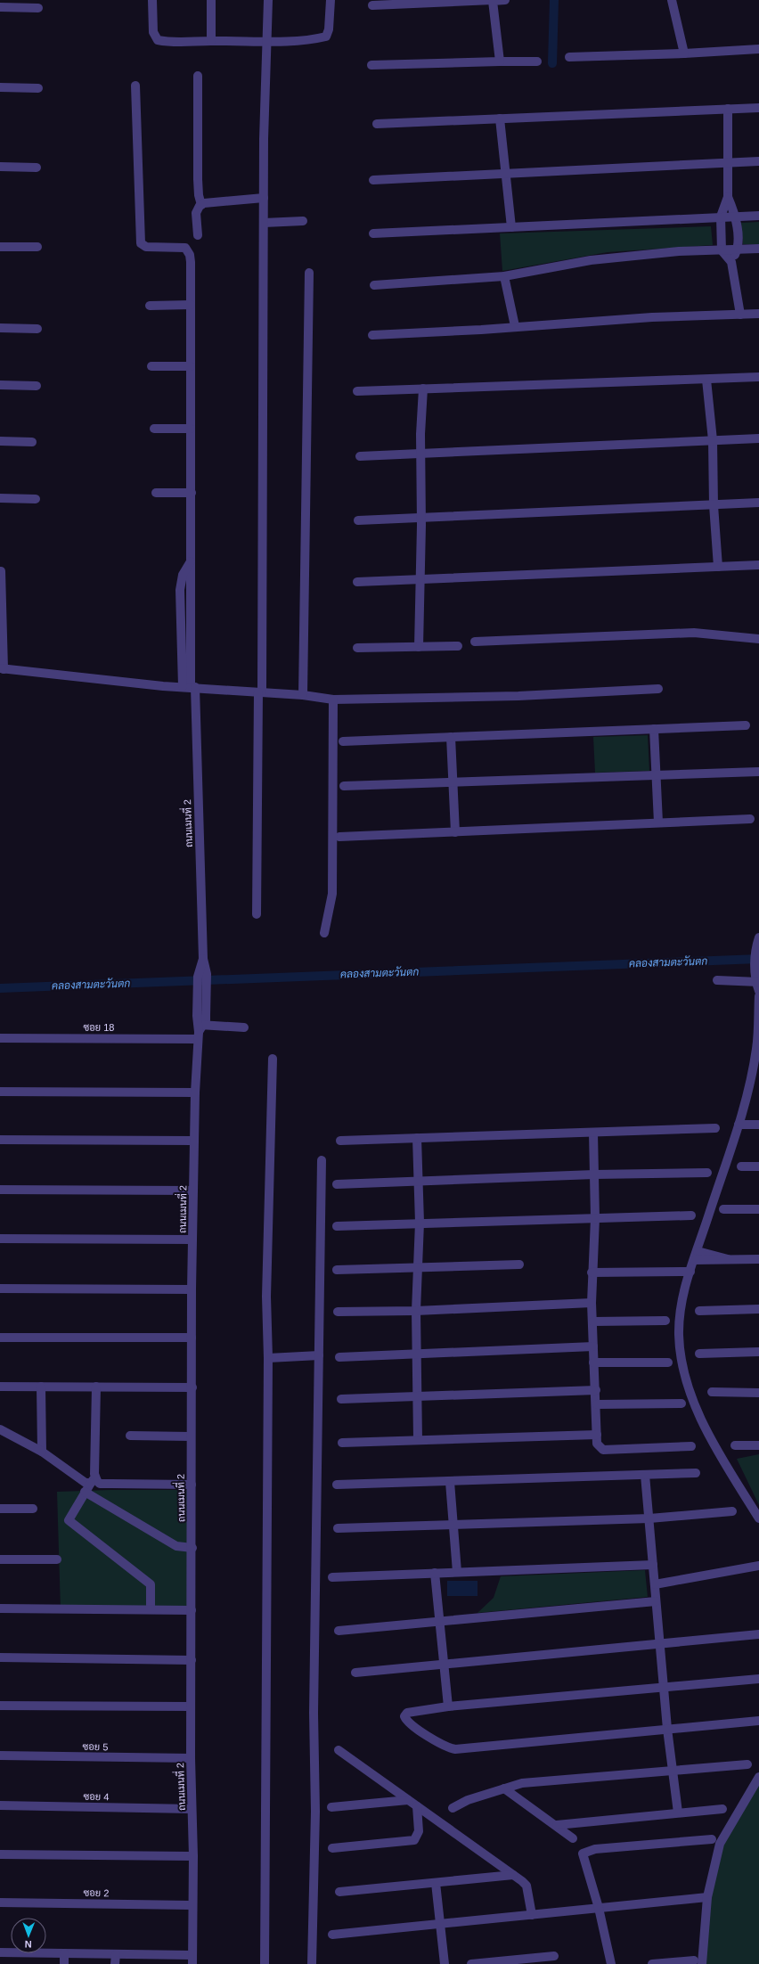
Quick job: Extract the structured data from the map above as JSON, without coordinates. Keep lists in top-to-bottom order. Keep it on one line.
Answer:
{"streets":{"street":["ถนนเมนที่ 2","ซอย 18","ซอย 5","ซอย 4","ซอย 2"]},"crossings":[["ถนนเมนที่ 2","ซอย 18"],["ถนนเมนที่ 2","ซอย 5"],["ถนนเมนที่ 2","ซอย 4"],["ถนนเมนที่ 2","ซอย 2"]],"water":["คลองสามตะวันตก"],"north":"bottom"}
